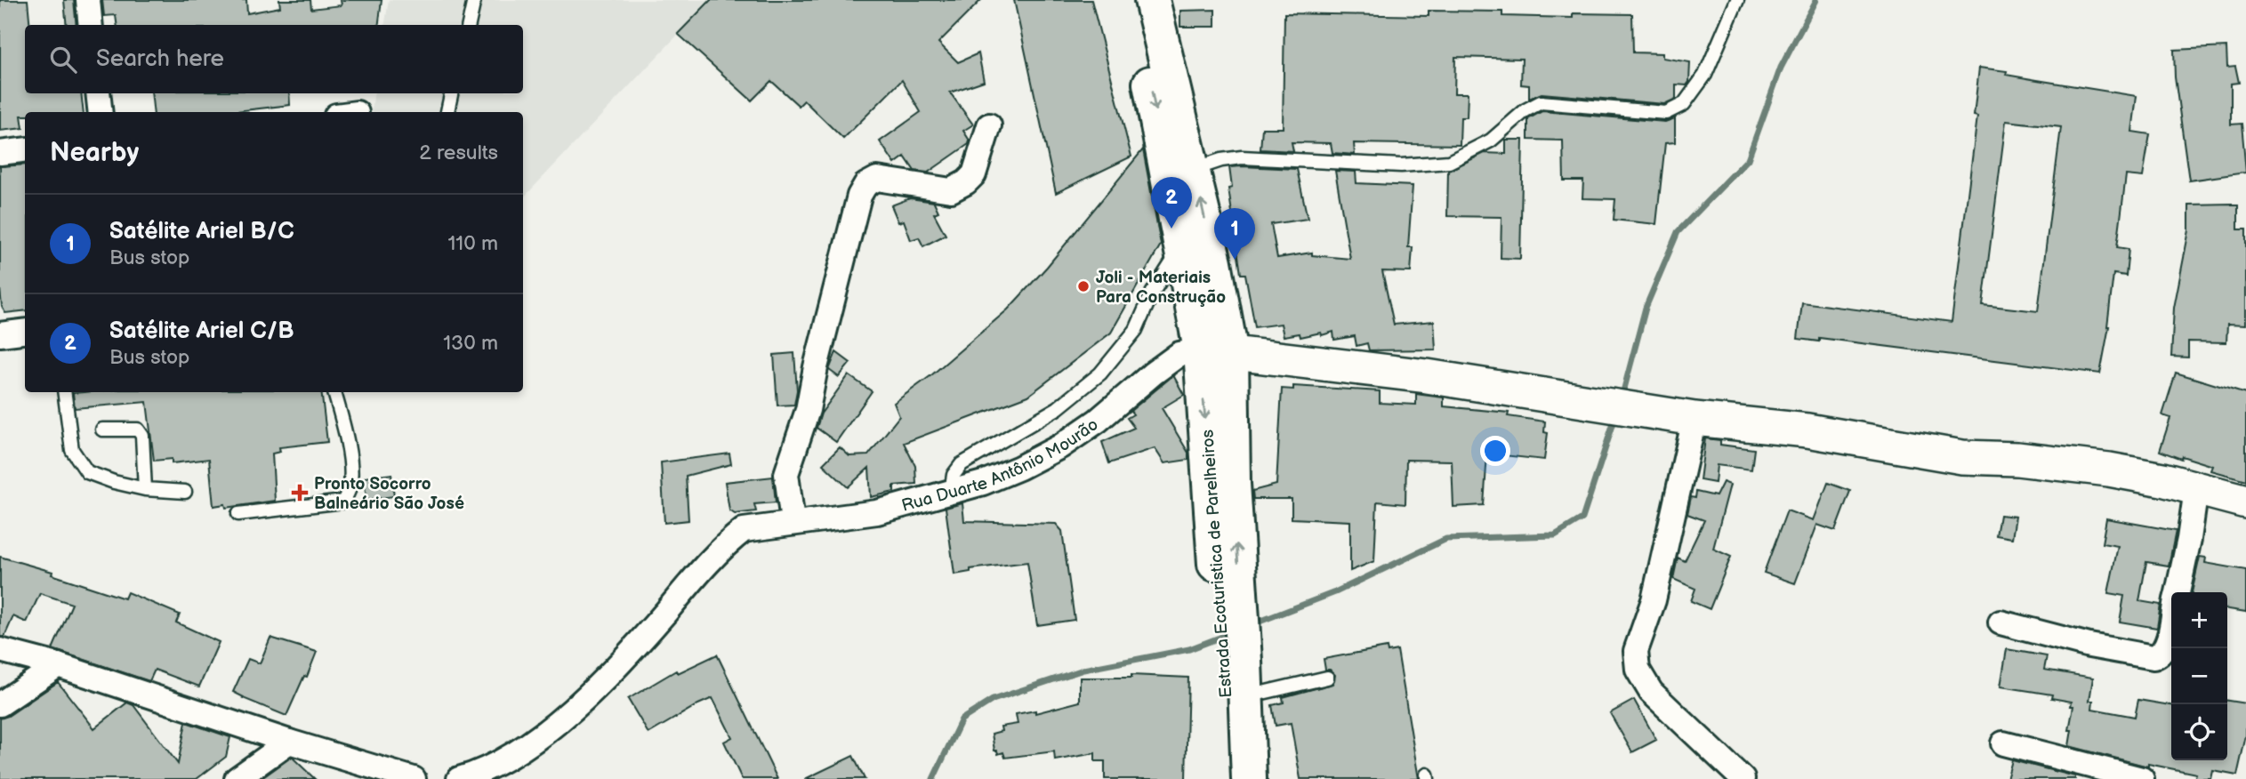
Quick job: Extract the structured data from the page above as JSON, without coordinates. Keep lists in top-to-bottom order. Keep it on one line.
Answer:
{"streets":{"main road":["Estrada Ecoturistica de Parelheiros"],"street":["Rua Duarte Antônio Mourão"]},"crossings":[["Rua Duarte Antônio Mourão","Estrada Ecoturistica de Parelheiros"]],"places":{"other":["Joli - Materiais Para Construção"],"health":["Pronto Socorro Balneário São José"]},"page":{"search":"Search here","heading":["Nearby","2 results"],"pins":["2","1"],"list":[{"mark":"1","name":"Satélite Ariel B/C","note":"Bus stop","value":"110 m"},{"mark":"2","name":"Satélite Ariel C/B","note":"Bus stop","value":"130 m"}],"map_buttons":["+","−"]}}
